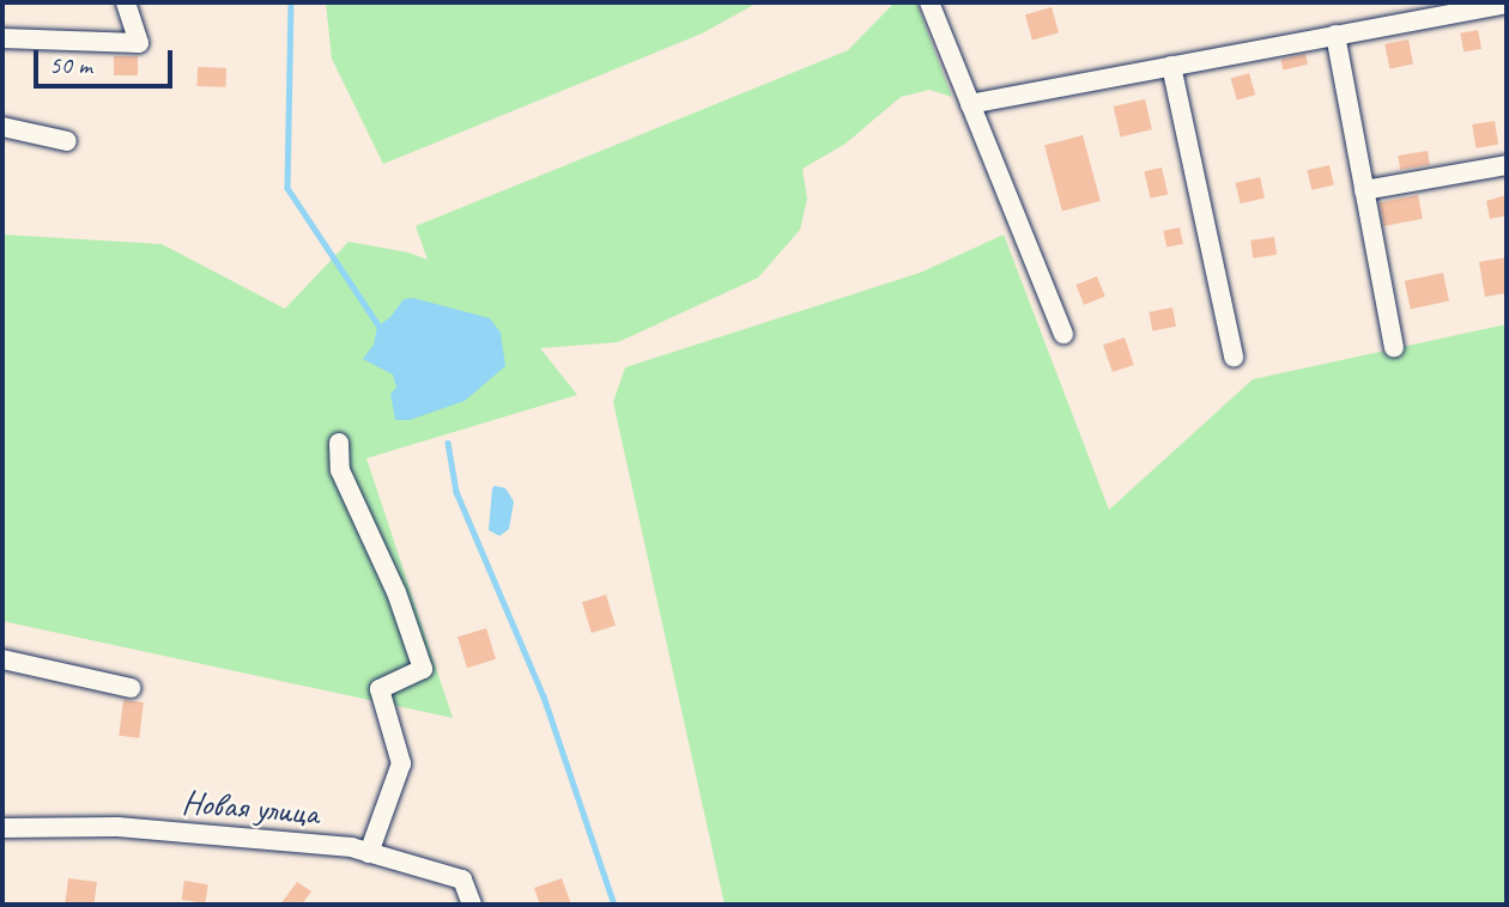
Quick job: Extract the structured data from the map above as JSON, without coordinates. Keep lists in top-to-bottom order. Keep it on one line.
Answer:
{"streets":{"street":["Новая улица"]},"scale_bar":"50 m"}
